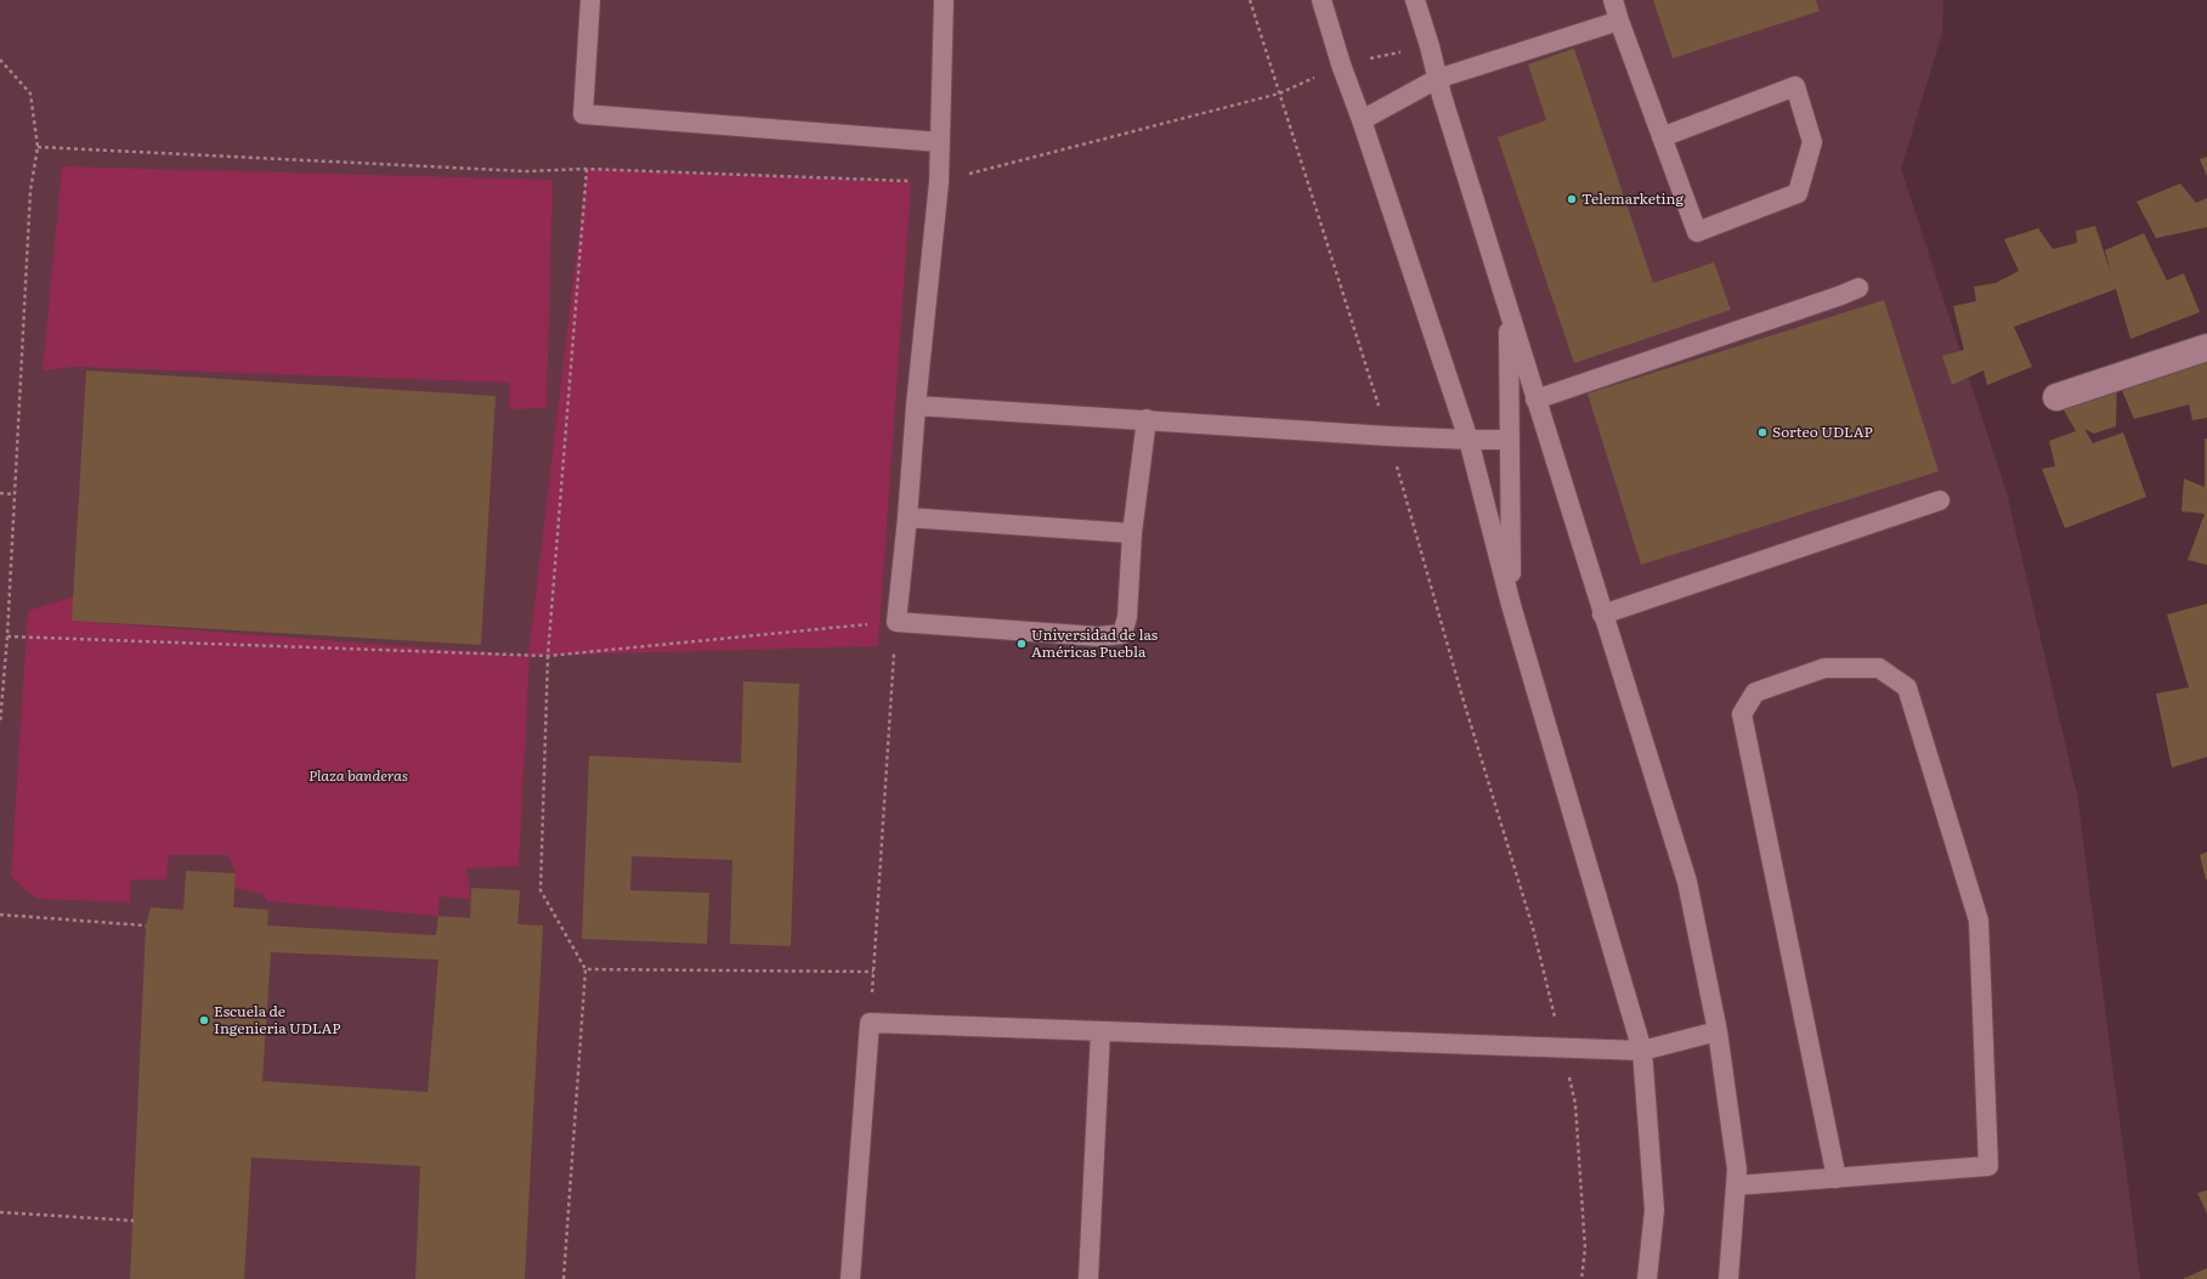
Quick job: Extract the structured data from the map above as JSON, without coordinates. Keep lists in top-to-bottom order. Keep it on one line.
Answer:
{"parks":["Plaza banderas"],"places":["Telemarketing","Sorteo UDLAP","Universidad de las Américas Puebla","Escuela de Ingenieria UDLAP"]}
